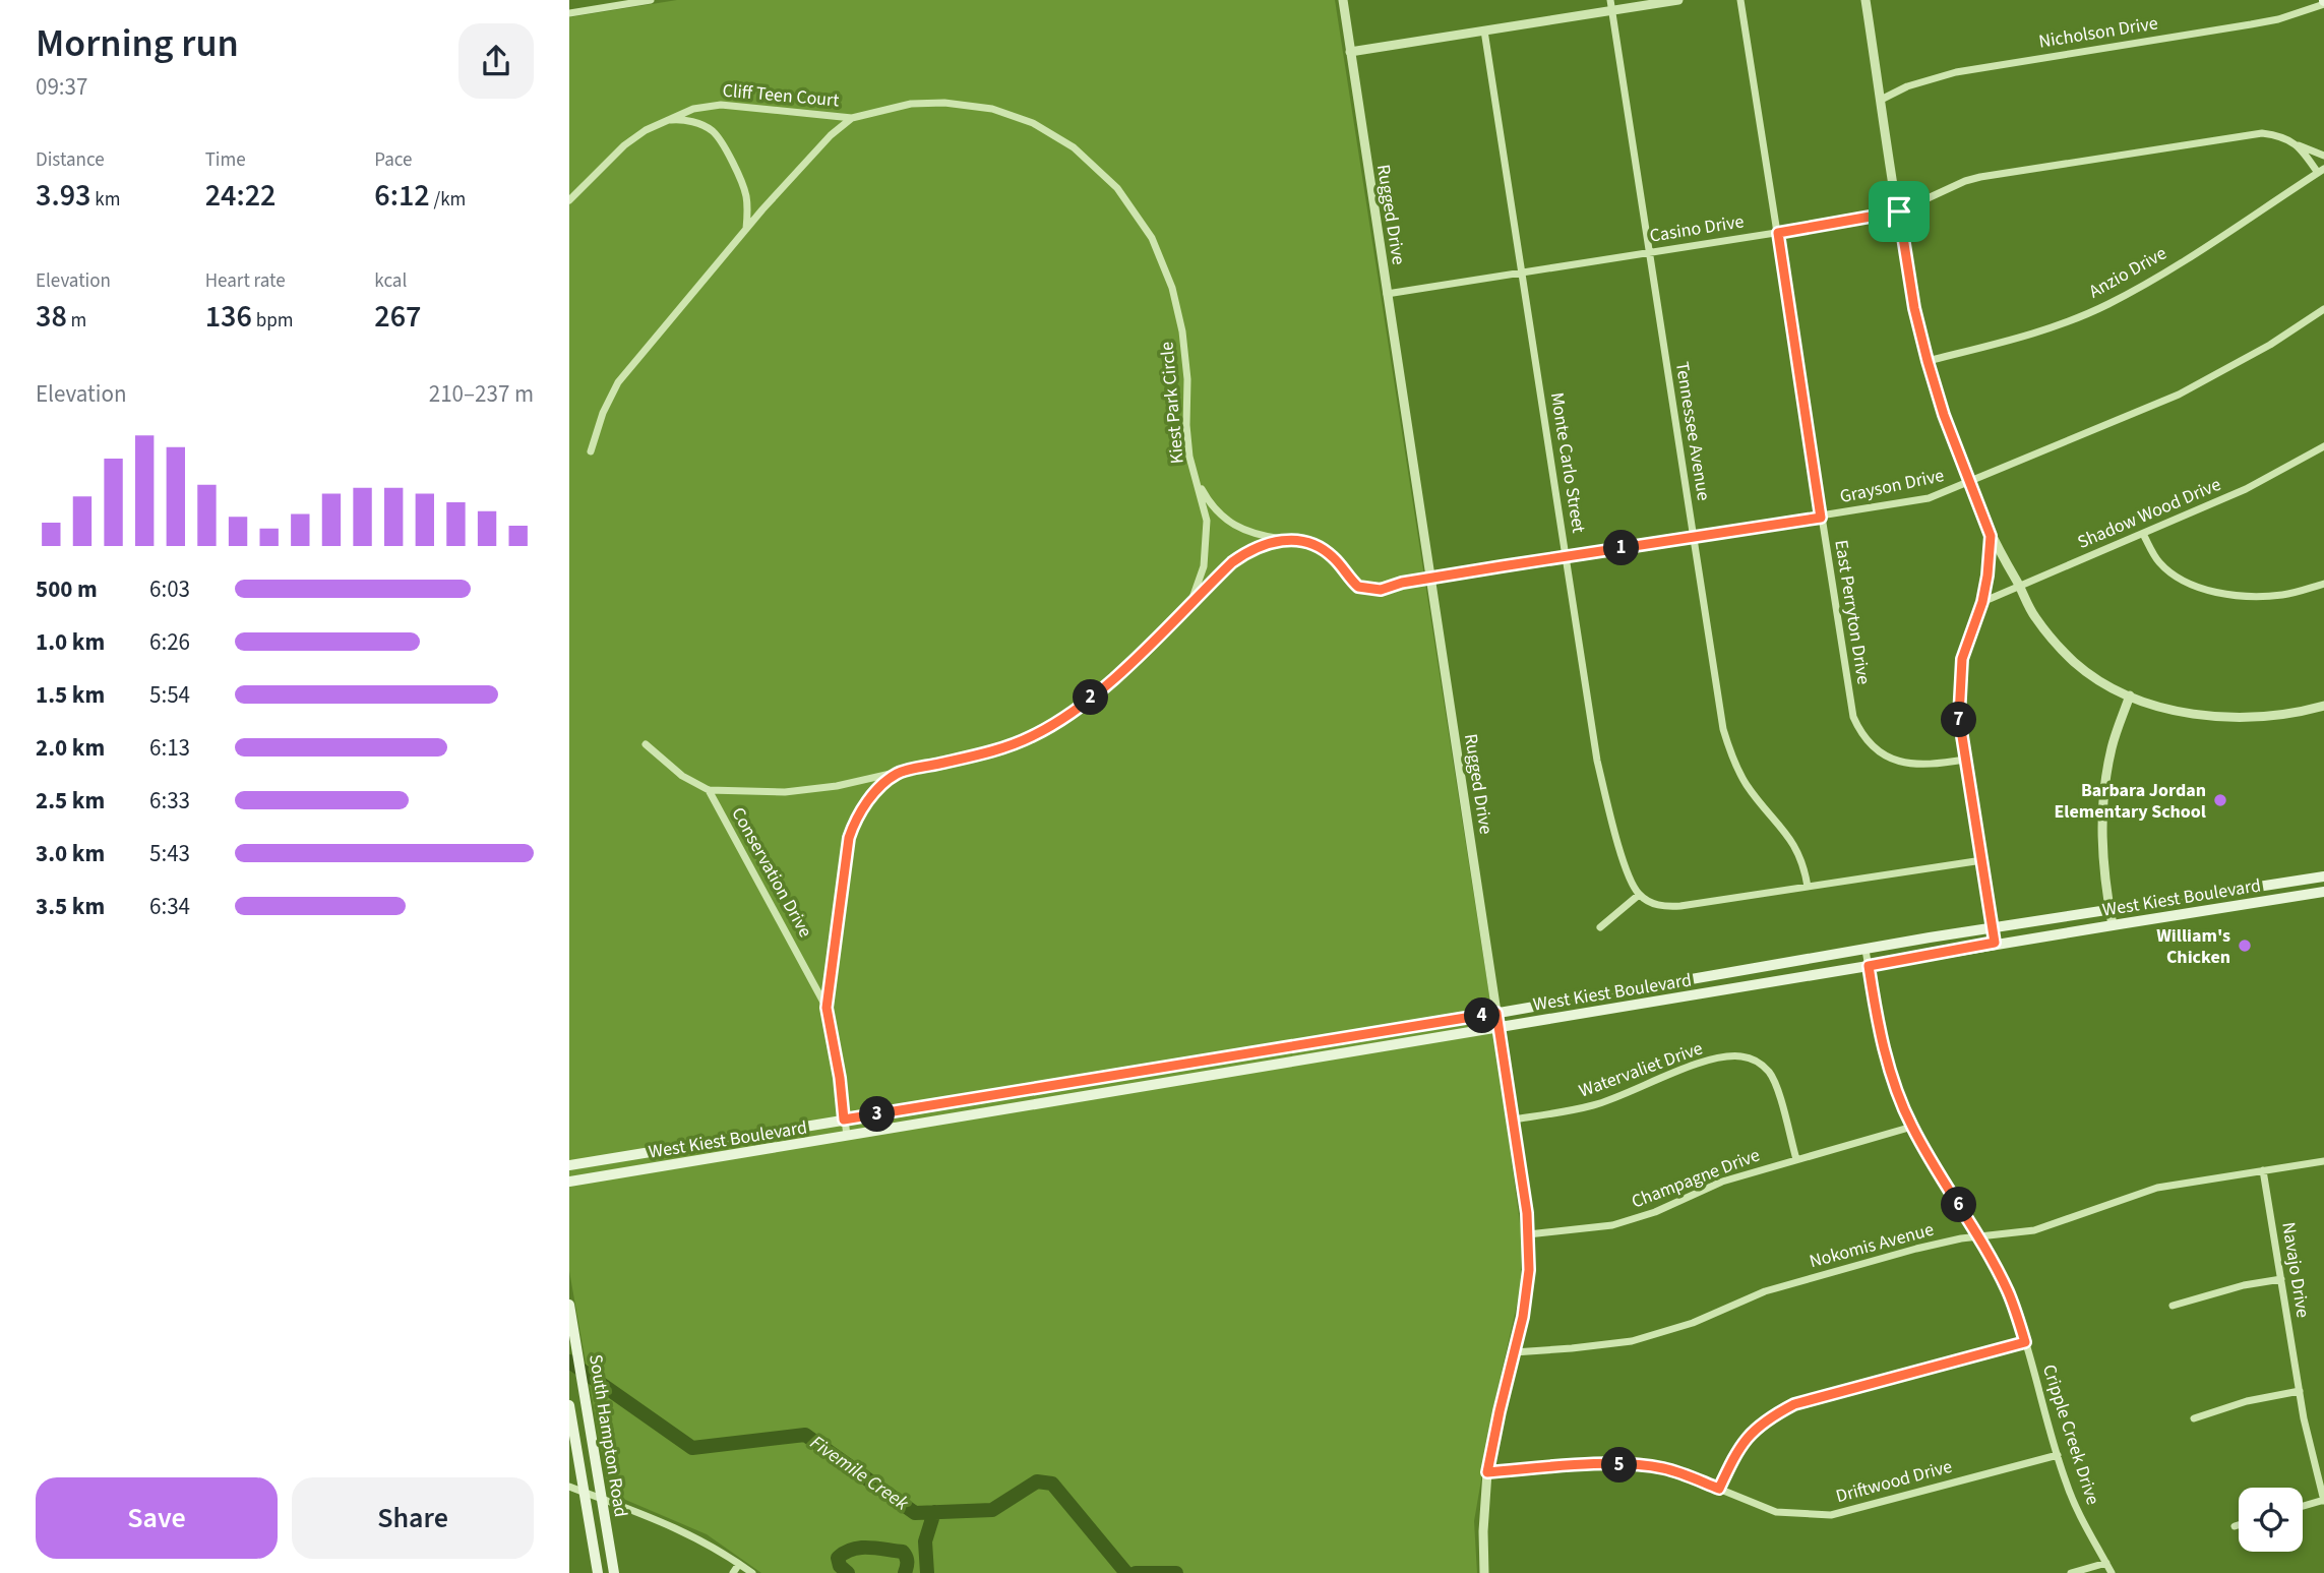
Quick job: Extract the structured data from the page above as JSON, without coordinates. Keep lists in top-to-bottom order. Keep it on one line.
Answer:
{"streets":{"main road":["West Kiest Boulevard","South Hampton Road"],"street":["Nicholson Drive","Cliff Teen Court","Rugged Drive","Casino Drive","Anzio Drive","Kiest Park Circle","Tennessee Avenue","Monte Carlo Street","Grayson Drive","Shadow Wood Drive","East Perryton Drive","Conservation Drive","Watervaliet Drive","Champagne Drive","Nokomis Avenue","Navajo Drive","Cripple Creek Drive","Driftwood Drive"]},"crossings":[["Cliff Teen Court","Kiest Park Circle"],["Rugged Drive","Casino Drive"],["Rugged Drive","Grayson Drive"],["Rugged Drive","West Kiest Boulevard"],["Rugged Drive","Watervaliet Drive"],["Rugged Drive","Champagne Drive"],["Rugged Drive","Nokomis Avenue"],["Rugged Drive","Driftwood Drive"],["Casino Drive","Tennessee Avenue"],["Casino Drive","Monte Carlo Street"],["Casino Drive","East Perryton Drive"],["Kiest Park Circle","Grayson Drive"],["Kiest Park Circle","Conservation Drive"],["Tennessee Avenue","Grayson Drive"],["Monte Carlo Street","Grayson Drive"],["Grayson Drive","East Perryton Drive"],["Conservation Drive","West Kiest Boulevard"],["West Kiest Boulevard","Cripple Creek Drive"],["Watervaliet Drive","Champagne Drive"],["Champagne Drive","Cripple Creek Drive"],["Nokomis Avenue","Navajo Drive"],["Nokomis Avenue","Cripple Creek Drive"],["Cripple Creek Drive","Driftwood Drive"]],"water":["Fivemile Creek"],"places":["Barbara Jordan Elementary School","William's Chicken"],"page":{"heading":["Morning run","09:37"],"stats":[["Distance","3.93 km"],["Time","24:22"],["Pace","6:12 /km"],["Elevation","38 m"],["Heart rate","136 bpm"],["kcal","267"]],"chart":["Elevation","210–237 m"],"pins":["1","2","7","4","3","6","5"],"list":[{"name":"500 m","note":"6:03"},{"name":"1.0 km","note":"6:26"},{"name":"1.5 km","note":"5:54"},{"name":"2.0 km","note":"6:13"},{"name":"2.5 km","note":"6:33"},{"name":"3.0 km","note":"5:43"},{"name":"3.5 km","note":"6:34"}],"buttons":["Save","Share"]}}
